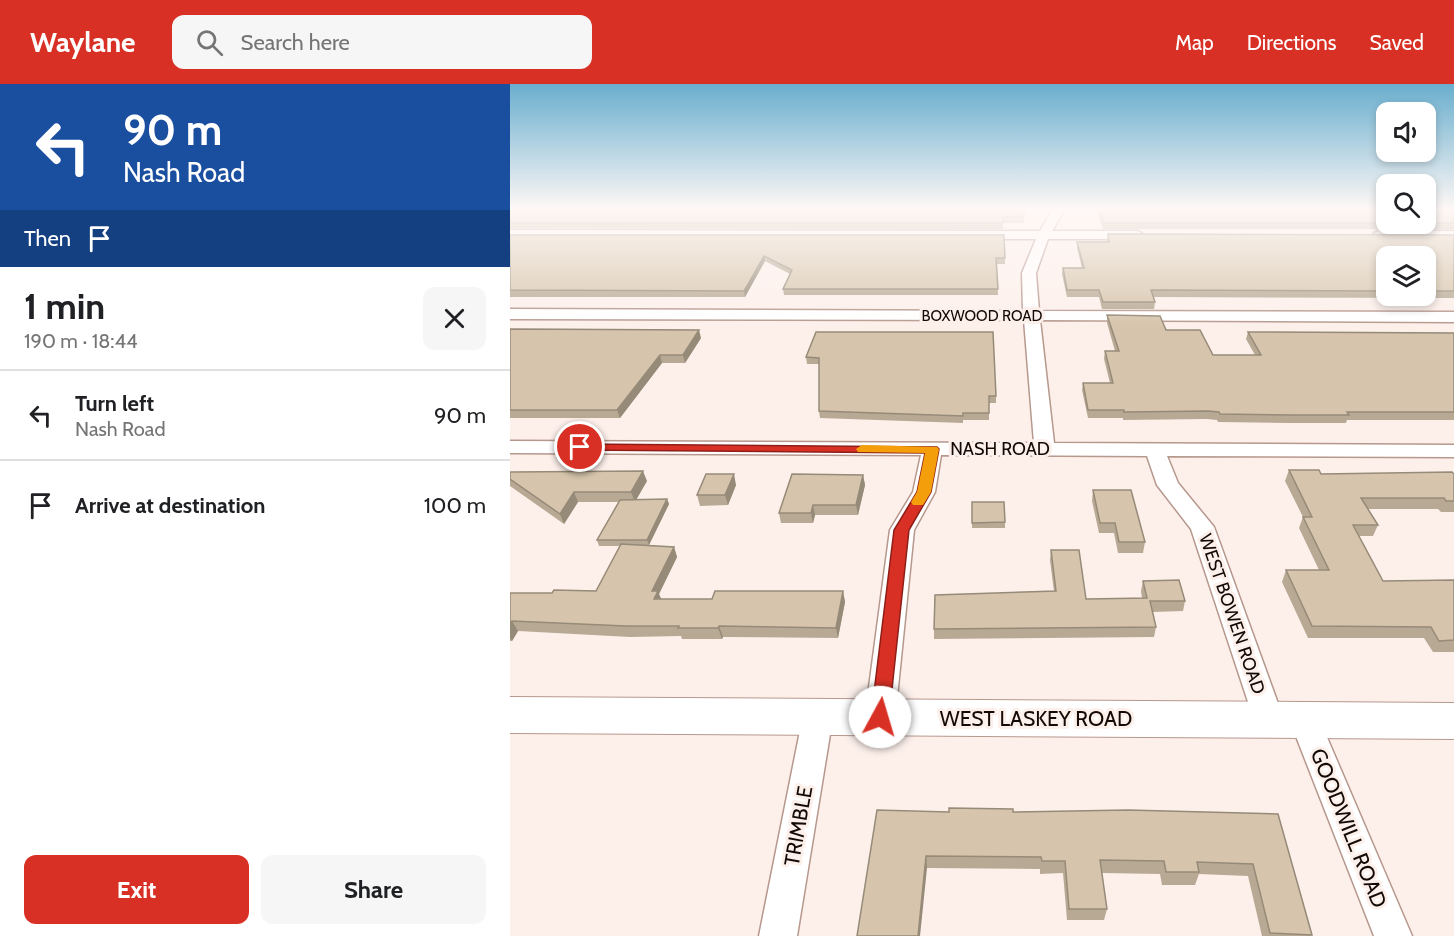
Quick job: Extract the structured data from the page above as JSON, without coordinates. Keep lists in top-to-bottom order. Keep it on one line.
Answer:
{"streets":{"main road":["WEST LASKEY ROAD"],"street":["BOXWOOD ROAD","NASH ROAD","WEST BOWEN ROAD","TRIMBLE","GOODWILL ROAD"]},"crossings":[["NASH ROAD","WEST BOWEN ROAD"],["WEST BOWEN ROAD","WEST LASKEY ROAD"],["WEST BOWEN ROAD","GOODWILL ROAD"],["WEST LASKEY ROAD","TRIMBLE"],["WEST LASKEY ROAD","GOODWILL ROAD"]],"page":{"header":"Waylane","search":"Search here","nav":["Map","Directions","Saved"],"turn":["90 m","Nash Road"],"then":"Then","heading":["1 min","190 m · 18:44"],"list":[{"name":"Turn left","note":"Nash Road","value":"90 m"},{"name":"Arrive at destination","value":"100 m"}],"buttons":["Exit","Share"]}}
